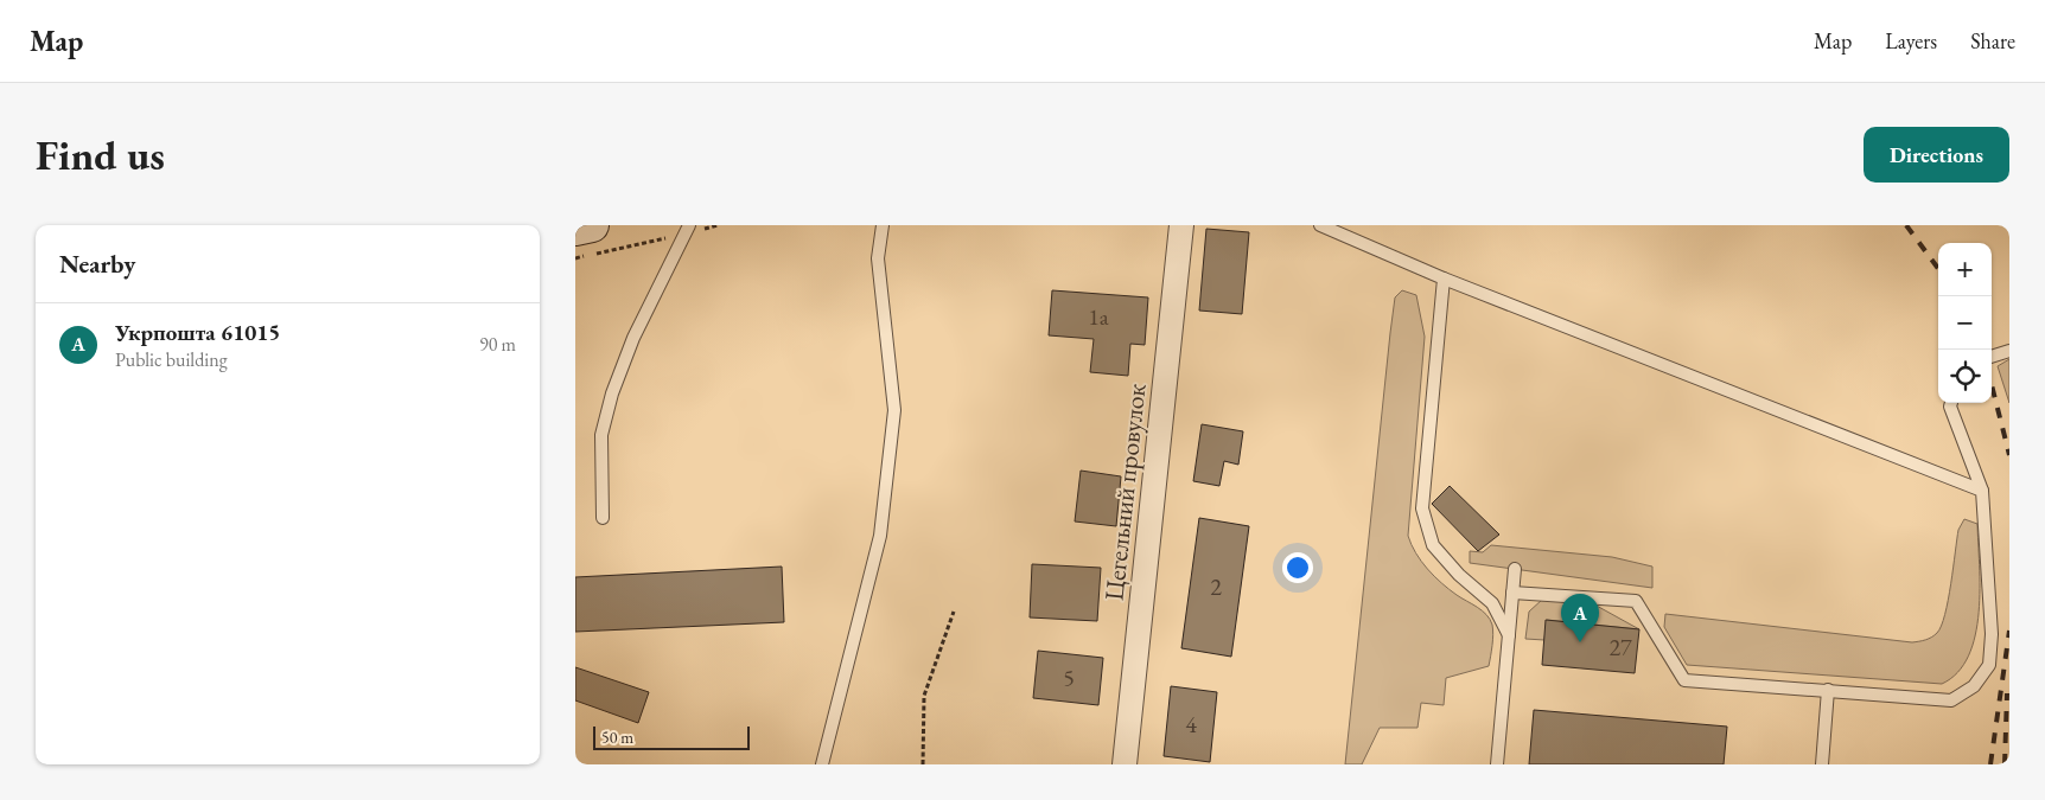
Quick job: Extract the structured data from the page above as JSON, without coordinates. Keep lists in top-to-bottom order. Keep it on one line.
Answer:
{"streets":{"street":["Цегельний провулок"]},"house_numbers":["1а","2","27","5","4"],"scale_bar":"50 m","page":{"header":"Map","nav":["Map","Layers","Share"],"buttons":"Directions","title":"Find us","heading":"Nearby","map_buttons":["+","−"],"list":[{"mark":"A","name":"Укрпошта 61015","note":"Public building","value":"90 m"}],"pins":"A","scale":"50 m"}}
